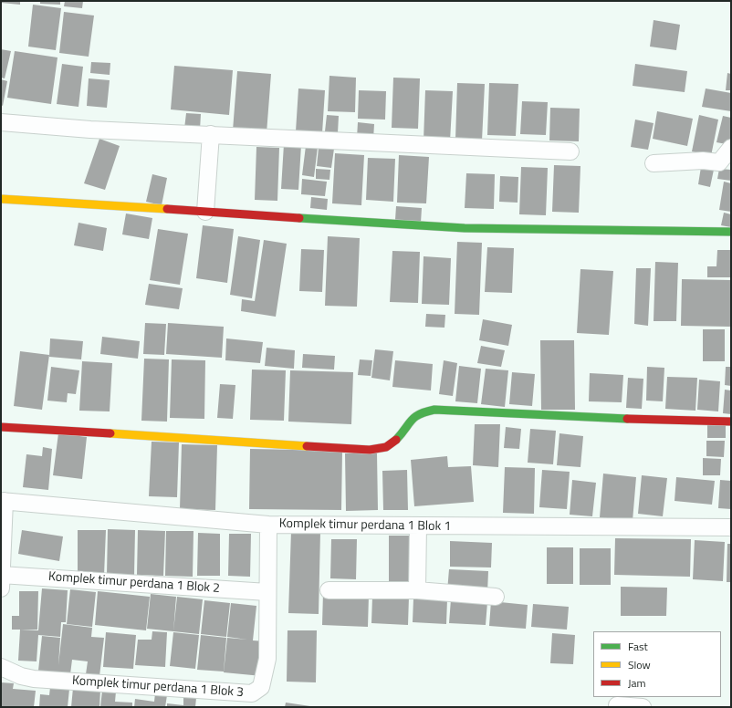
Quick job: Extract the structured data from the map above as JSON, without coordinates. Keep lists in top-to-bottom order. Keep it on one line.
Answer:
{"streets":{"street":["Komplek timur perdana 1 Blok 1","Komplek timur perdana 1 Blok 2","Komplek timur perdana 1 Blok 3"]},"crossings":[["Komplek timur perdana 1 Blok 1","Komplek timur perdana 1 Blok 3"],["Komplek timur perdana 1 Blok 2","Komplek timur perdana 1 Blok 3"]],"legend":["Fast","Slow","Jam"]}
